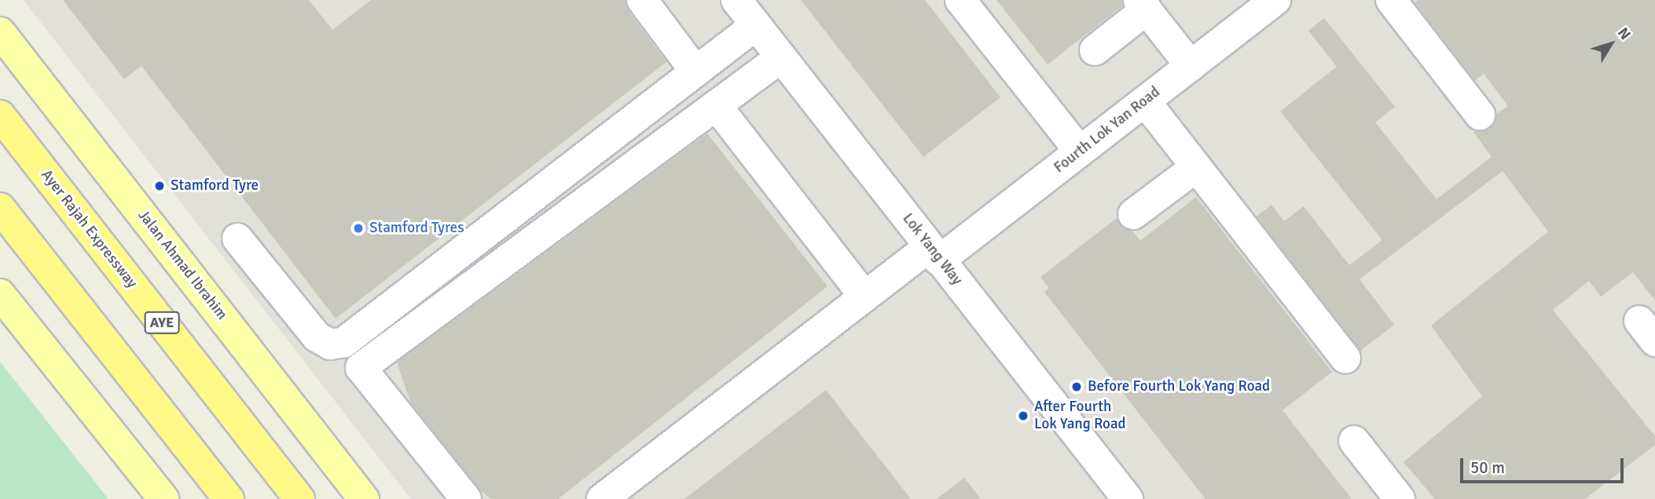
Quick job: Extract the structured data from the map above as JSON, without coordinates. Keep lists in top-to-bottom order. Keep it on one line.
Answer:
{"streets":{"highway":["Ayer Rajah Expressway","AYE"],"main road":["Jalan Ahmad Ibrahim"],"street":["Fourth Lok Yan Road","Lok Yang Way"]},"crossings":[["Fourth Lok Yan Road","Lok Yang Way"]],"places":["Stamford Tyre","Stamford Tyres","Before Fourth Lok Yang Road","After Fourth Lok Yang Road"],"scale_bar":"50 m","north":"top right"}
